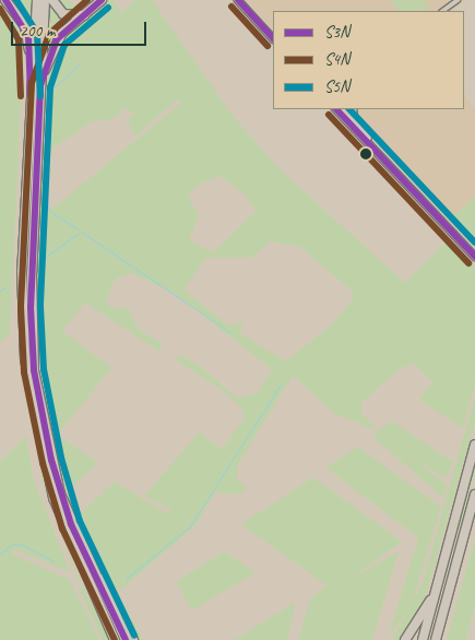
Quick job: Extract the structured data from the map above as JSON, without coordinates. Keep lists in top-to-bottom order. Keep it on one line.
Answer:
{"lines":["transit line S3N","transit line S4N","transit line S5N"],"legend":["S3N","S4N","S5N"],"scale_bar":"200 m"}
